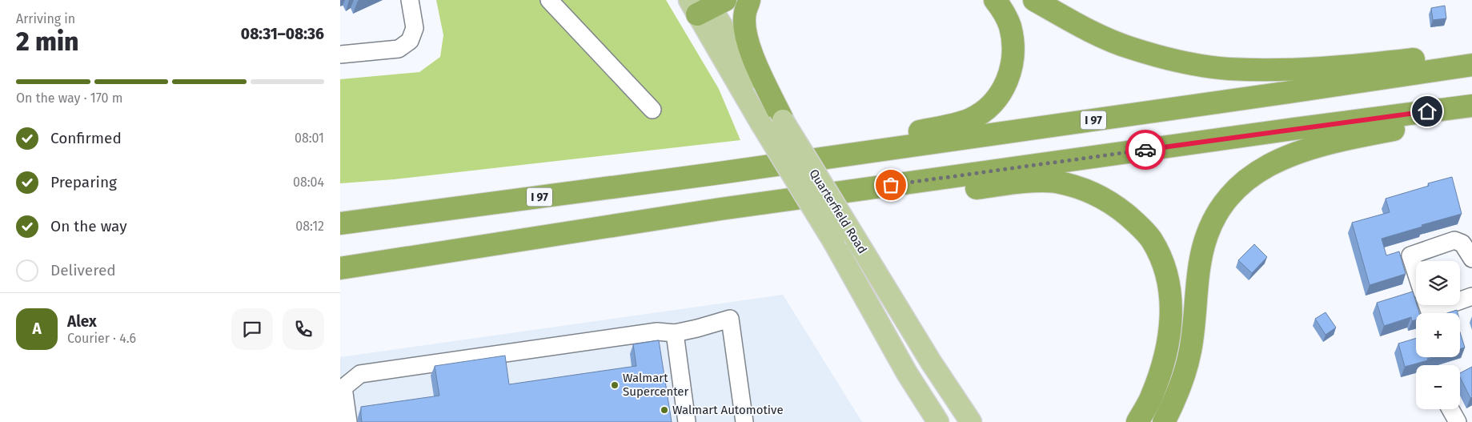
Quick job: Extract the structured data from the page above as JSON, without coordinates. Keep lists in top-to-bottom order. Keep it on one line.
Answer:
{"streets":{"highway":["I 97"],"main road":["Quarterfield Road"]},"places":["Walmart Supercenter","Walmart Automotive"],"page":{"heading":["2 min","Arriving in","08:31–08:36"],"panel":["Alex","Courier · 4.6"],"bar":"On the way · 170 m","list":[["Confirmed","08:01"],["Preparing","08:04"],["On the way","08:12"],"Delivered"],"map_buttons":["+","−"],"round":"A"}}
